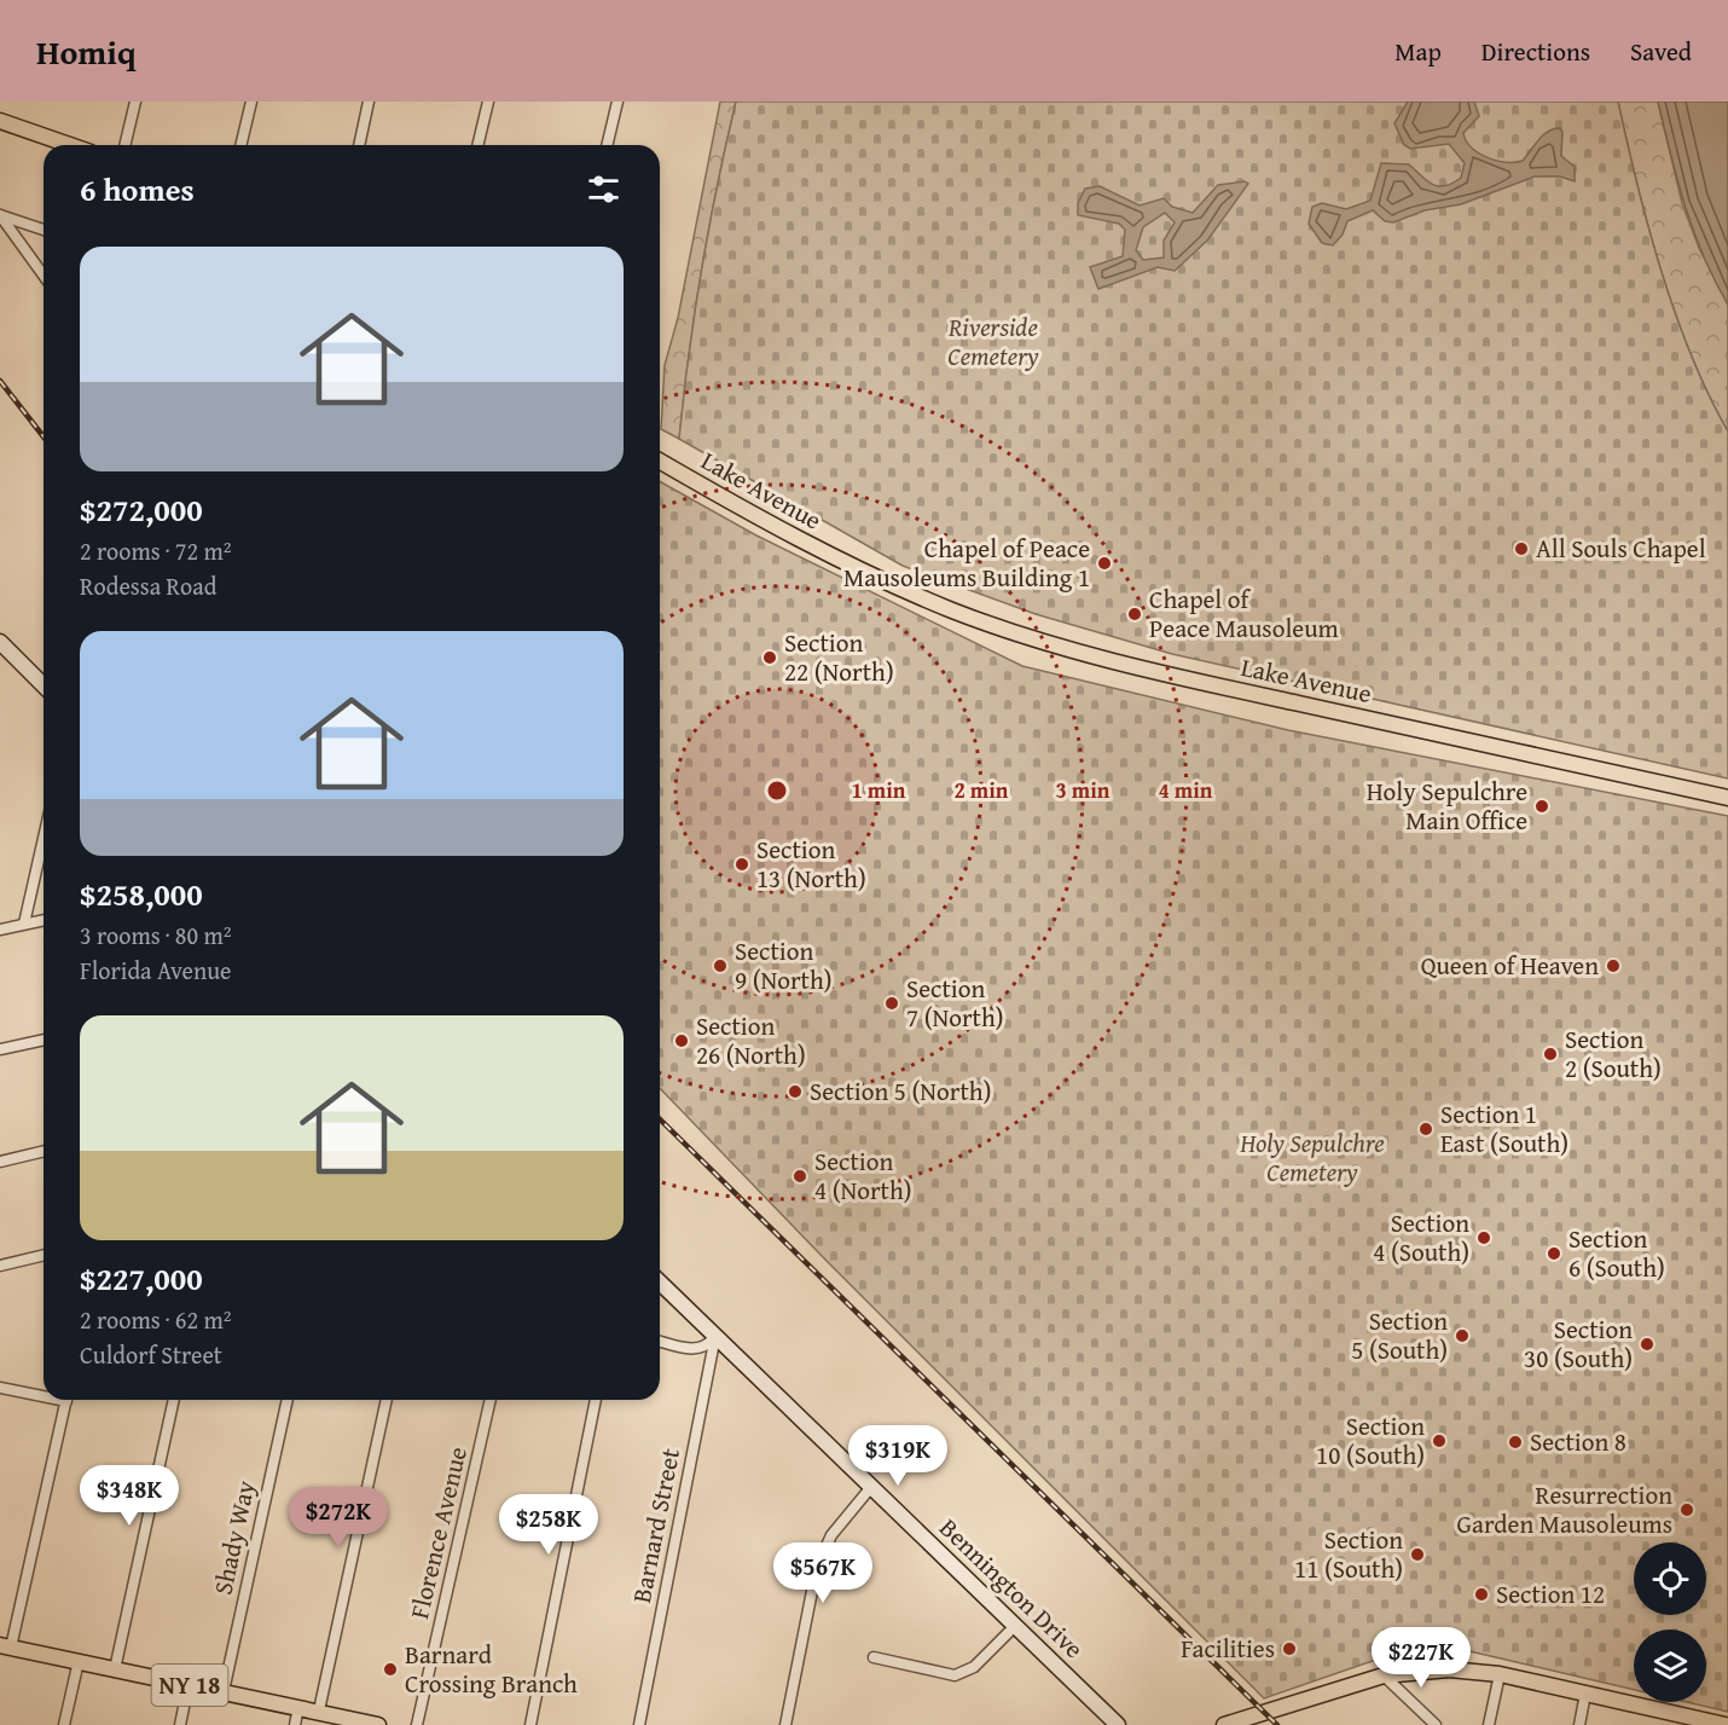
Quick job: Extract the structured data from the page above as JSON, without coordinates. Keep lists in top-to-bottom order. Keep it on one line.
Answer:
{"streets":{"main road":["Lake Avenue","NY 18"],"street":["Barnard Street","Florence Avenue","Shady Way","Bennington Drive"]},"crossings":[["Barnard Street","Bennington Drive"],["Shady Way","NY 18"]],"parks":["Riverside Cemetery","Holy Sepulchre Cemetery"],"places":["All Souls Chapel","Chapel of Peace Mausoleums Building 1","Chapel of Peace Mausoleum","Section 22 (North)","Holy Sepulchre Main Office","Section 13 (North)","Section 9 (North)","Queen of Heaven","Section 7 (North)","Section 26 (North)","Section 2 (South)","Section 5 (North)","Section 1 East (South)","Section 4 (North)","Section 4 (South)","Section 6 (South)","Section 5 (South)","Section 30 (South)","Section 10 (South)","Section 8","Resurrection Garden Mausoleums","Section 11 (South)","Section 12","Facilities","Barnard Crossing Branch"],"page":{"header":"Homiq","nav":["Map","Directions","Saved"],"heading":"6 homes","list":[{"name":"$272,000","note":"2 rooms · 72 m² · Rodessa Road"},{"name":"$258,000","note":"3 rooms · 80 m² · Florida Avenue"},{"name":"$227,000","note":"2 rooms · 62 m² · Culdorf Street"}],"price":["$319K","$348K","$272K","$258K","$567K","$227K"]},"rings":["1 min","2 min","3 min","4 min"]}
